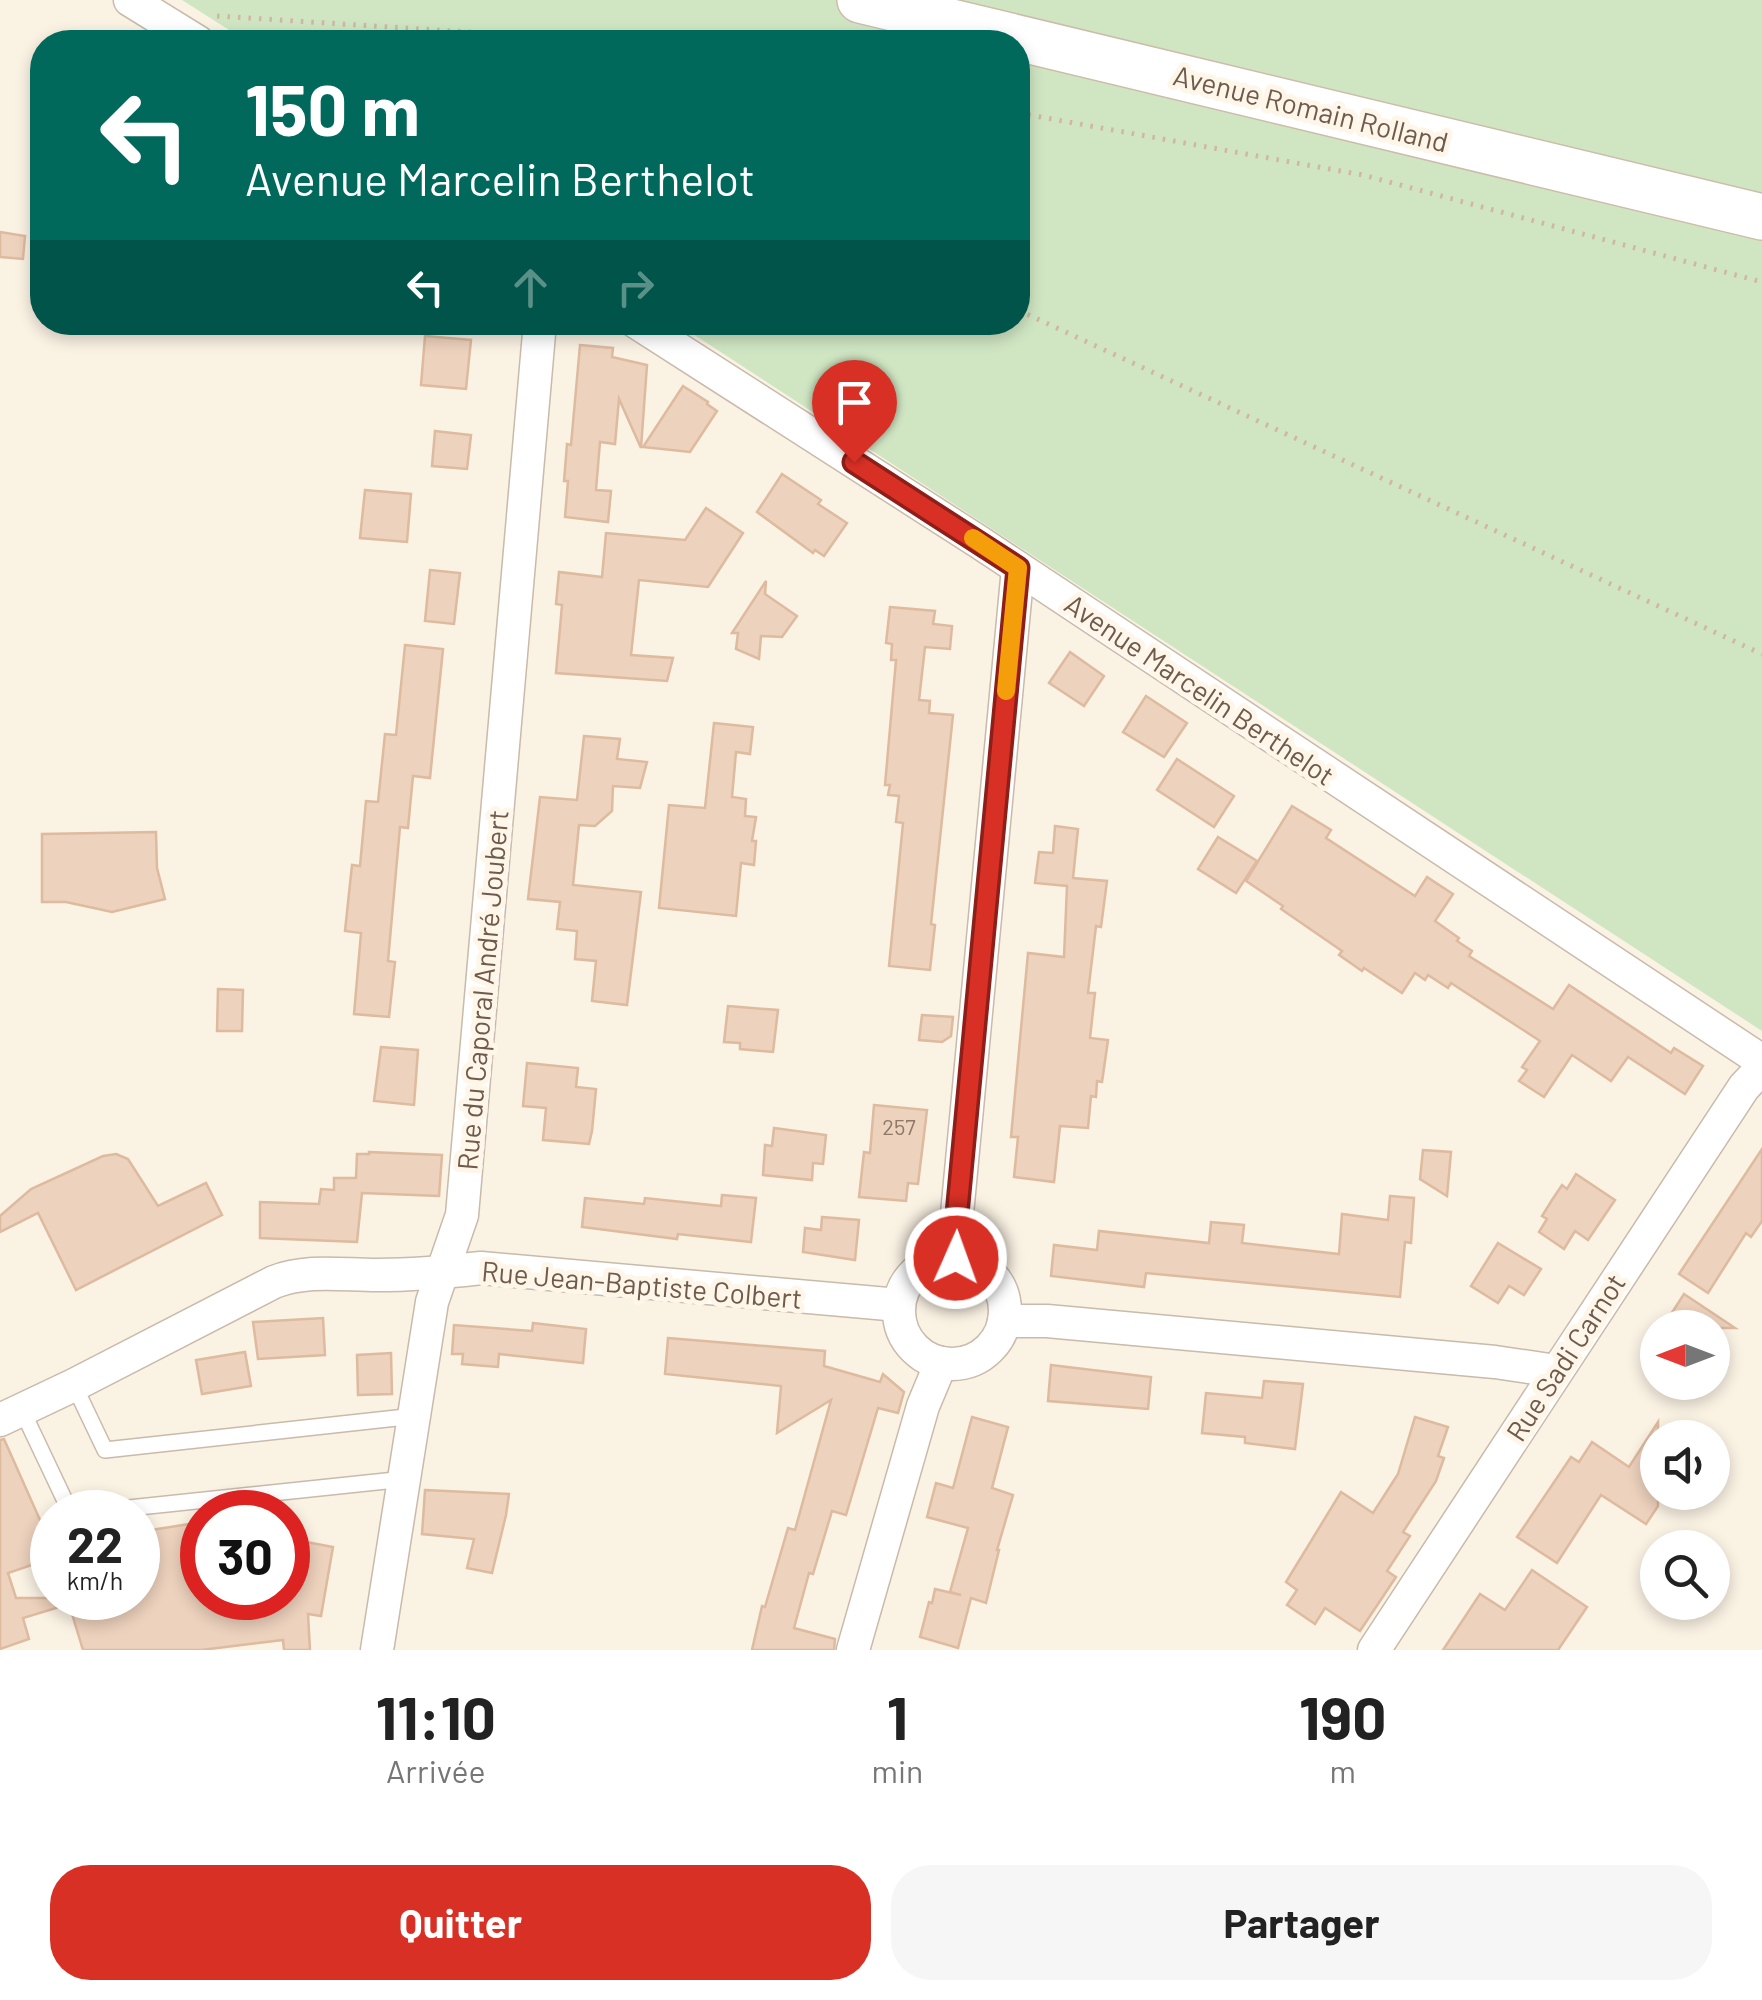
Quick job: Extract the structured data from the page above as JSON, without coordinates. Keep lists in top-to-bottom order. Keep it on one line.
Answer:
{"streets":{"main road":["Avenue Romain Rolland"],"street":["Avenue Marcelin Berthelot","Rue du Caporal André Joubert","Rue Jean-Baptiste Colbert","Rue Sadi Carnot"]},"crossings":[["Avenue Marcelin Berthelot","Rue Sadi Carnot"],["Rue du Caporal André Joubert","Rue Jean-Baptiste Colbert"]],"house_numbers":["257"],"north":"left","page":{"turn":["150 m","Avenue Marcelin Berthelot"],"speed":"22 km/h","limit":"30","eta":["11:10","Arrivée","1","min","190","m"],"buttons":["Quitter","Partager"]}}
